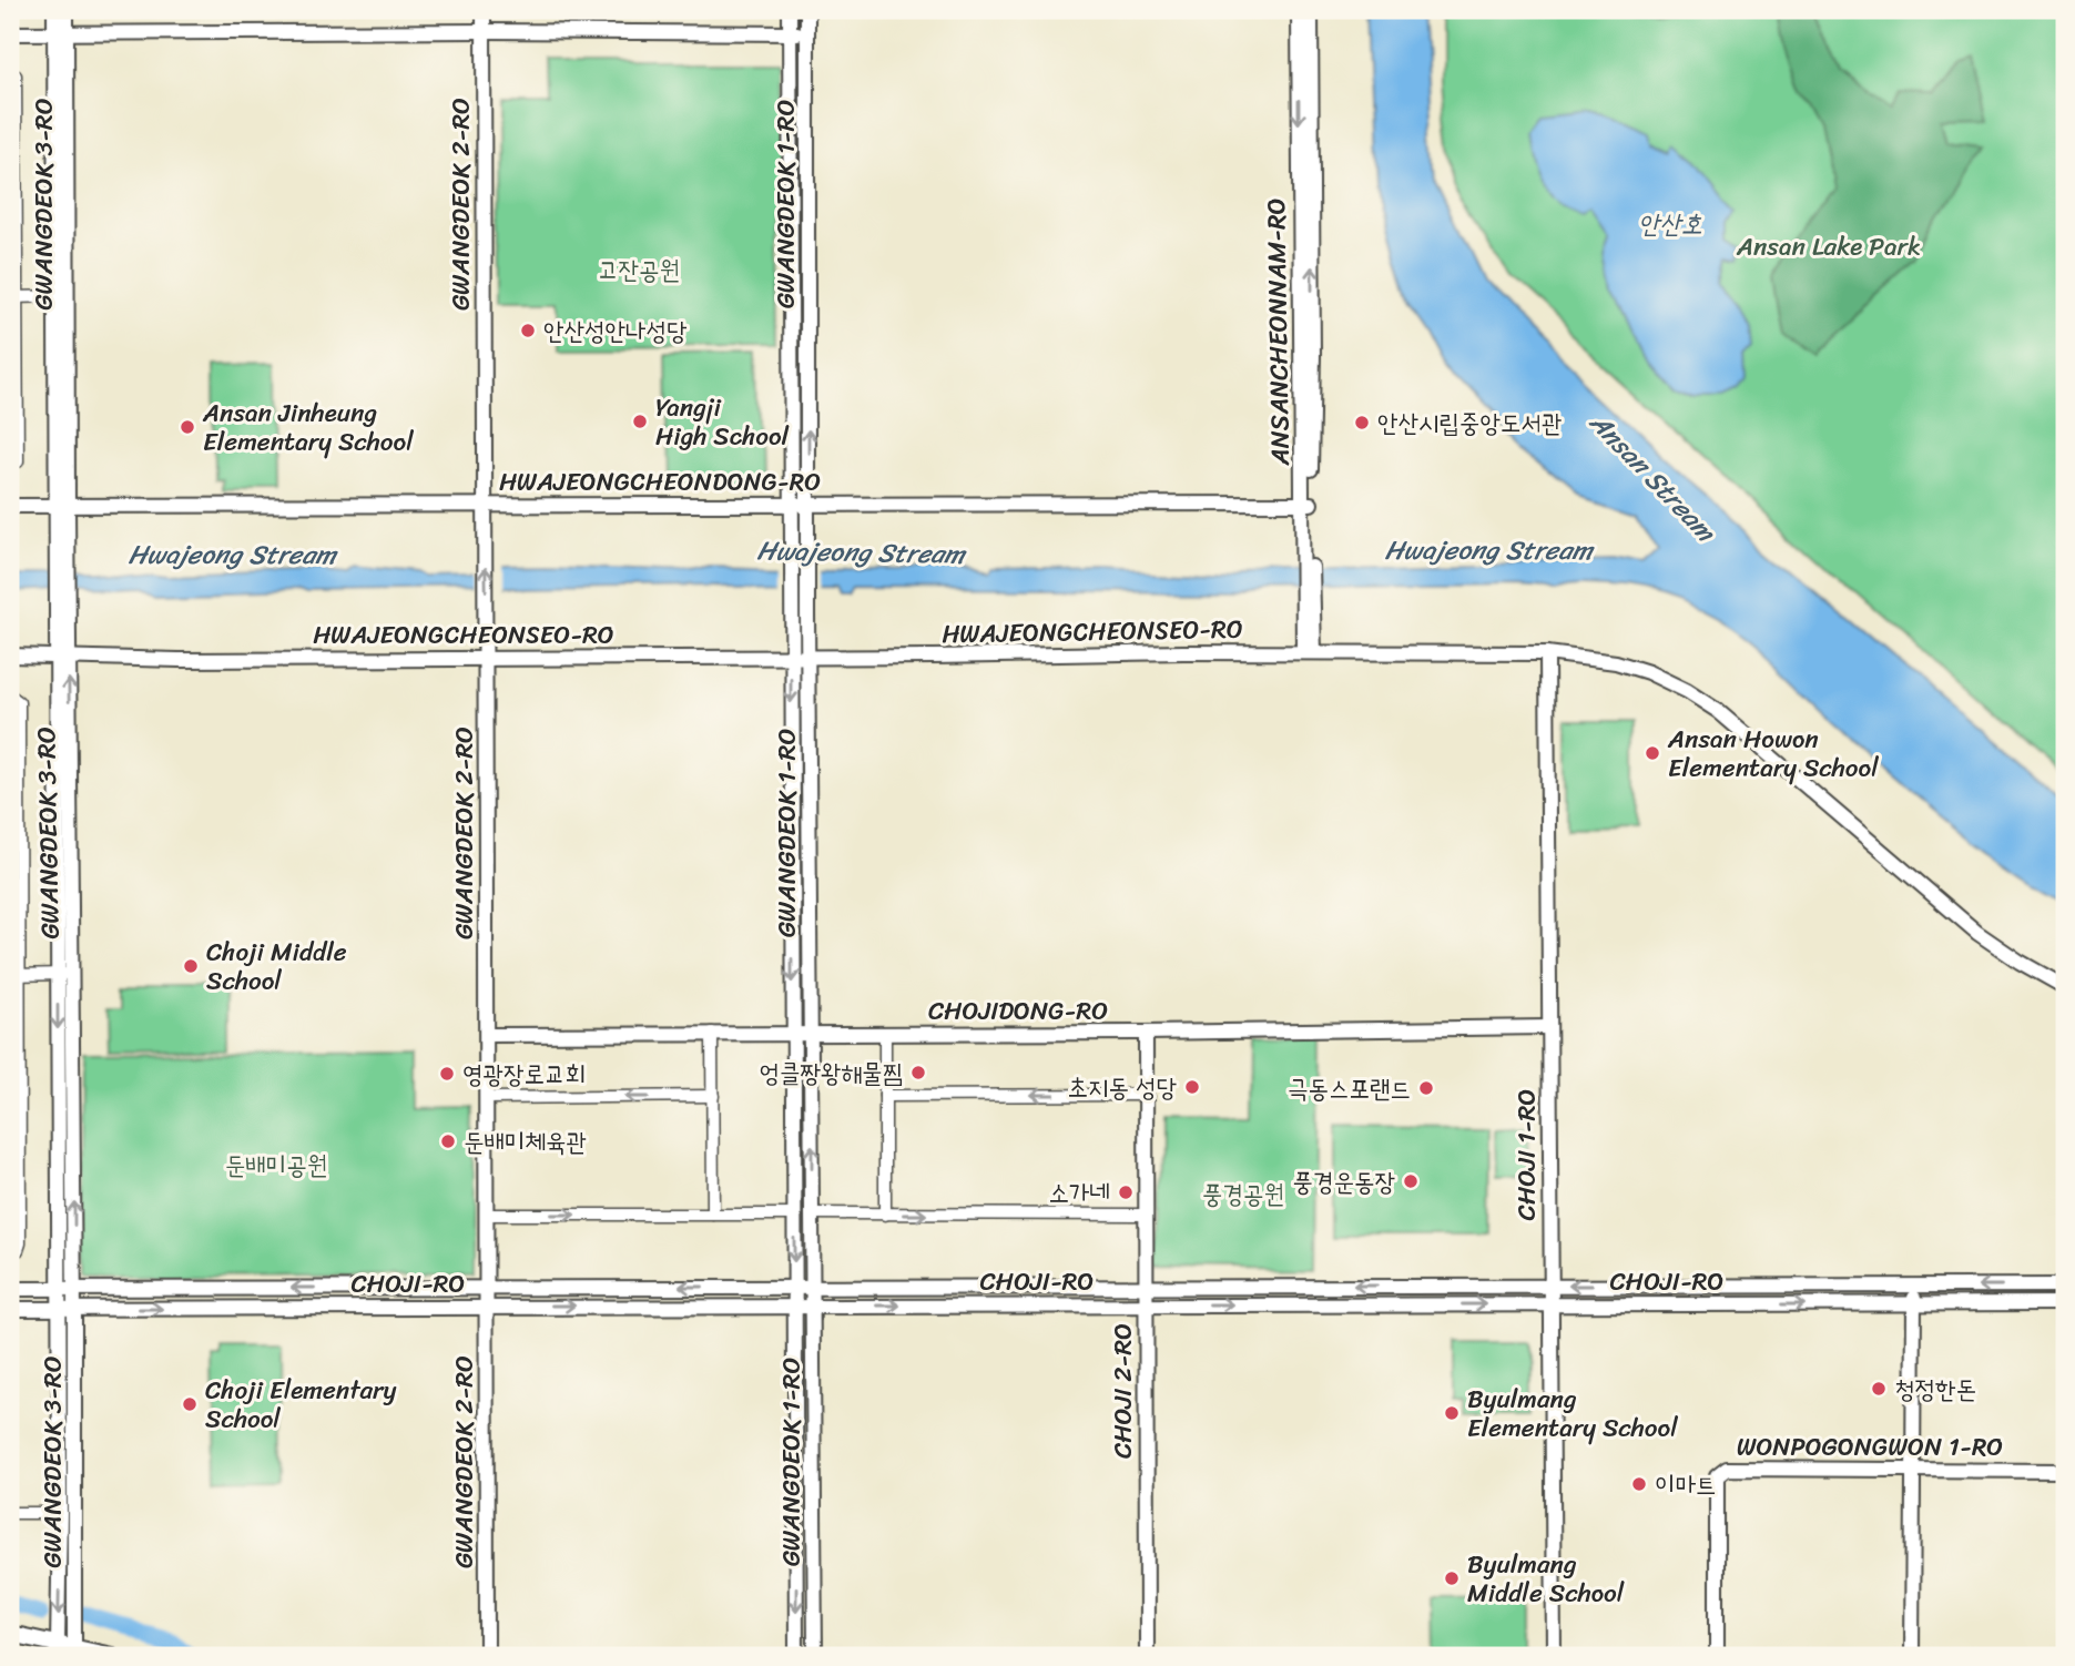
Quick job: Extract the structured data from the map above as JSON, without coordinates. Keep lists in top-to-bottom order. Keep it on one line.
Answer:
{"streets":{"street":["GWANGDEOK 3-RO","GWANGDEOK 2-RO","GWANGDEOK 1-RO","ANSANCHEONNAM-RO","HWAJEONGCHEONDONG-RO","HWAJEONGCHEONSEO-RO","CHOJIDONG-RO","CHOJI 1-RO","CHOJI-RO","CHOJI 2-RO","WONPOGONGWON 1-RO"]},"crossings":[["GWANGDEOK 3-RO","HWAJEONGCHEONDONG-RO"],["GWANGDEOK 3-RO","HWAJEONGCHEONSEO-RO"],["GWANGDEOK 3-RO","CHOJI-RO"],["GWANGDEOK 2-RO","HWAJEONGCHEONDONG-RO"],["GWANGDEOK 2-RO","HWAJEONGCHEONSEO-RO"],["GWANGDEOK 2-RO","CHOJIDONG-RO"],["GWANGDEOK 2-RO","CHOJI-RO"],["GWANGDEOK 1-RO","HWAJEONGCHEONDONG-RO"],["GWANGDEOK 1-RO","HWAJEONGCHEONSEO-RO"],["GWANGDEOK 1-RO","CHOJIDONG-RO"],["GWANGDEOK 1-RO","CHOJI-RO"],["ANSANCHEONNAM-RO","HWAJEONGCHEONDONG-RO"],["ANSANCHEONNAM-RO","HWAJEONGCHEONSEO-RO"],["HWAJEONGCHEONSEO-RO","CHOJI 1-RO"],["CHOJIDONG-RO","CHOJI 1-RO"],["CHOJIDONG-RO","CHOJI 2-RO"],["CHOJI 1-RO","CHOJI-RO"],["CHOJI-RO","CHOJI 2-RO"]],"water":["안산호","Ansan Stream","Hwajeong Stream"],"parks":["Ansan Lake Park","고잔공원","둔배미공원","풍경공원"],"places":["안산성안나성당","Yangji High School","안산시립중앙도서관","Ansan Jinheung Elementary School","Ansan Howon Elementary School","Choji Middle School","엉클짱왕해물찜","영광장로교회","초지동 성당","극동스포랜드","둔배미체육관","풍경운동장","소가네","청정한돈","Choji Elementary School","Byulmang Elementary School","이마트","Byulmang Middle School"]}
